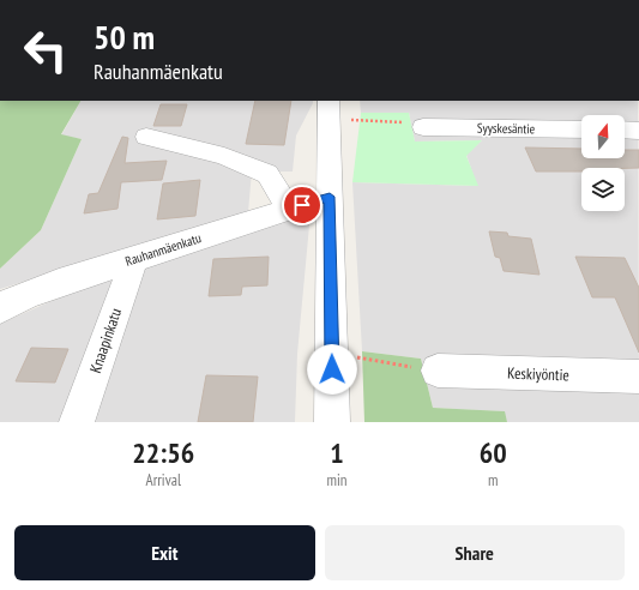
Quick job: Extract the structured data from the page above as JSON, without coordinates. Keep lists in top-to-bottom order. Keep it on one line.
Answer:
{"streets":{"street":["Syyskesäntie","Rauhanmäenkatu","Knaapinkatu","Keskiyöntie"]},"crossings":[["Rauhanmäenkatu","Knaapinkatu"]],"north":"top","page":{"turn":["50 m","Rauhanmäenkatu"],"eta":["22:56","Arrival","1","min","60","m"],"buttons":["Exit","Share"]}}
